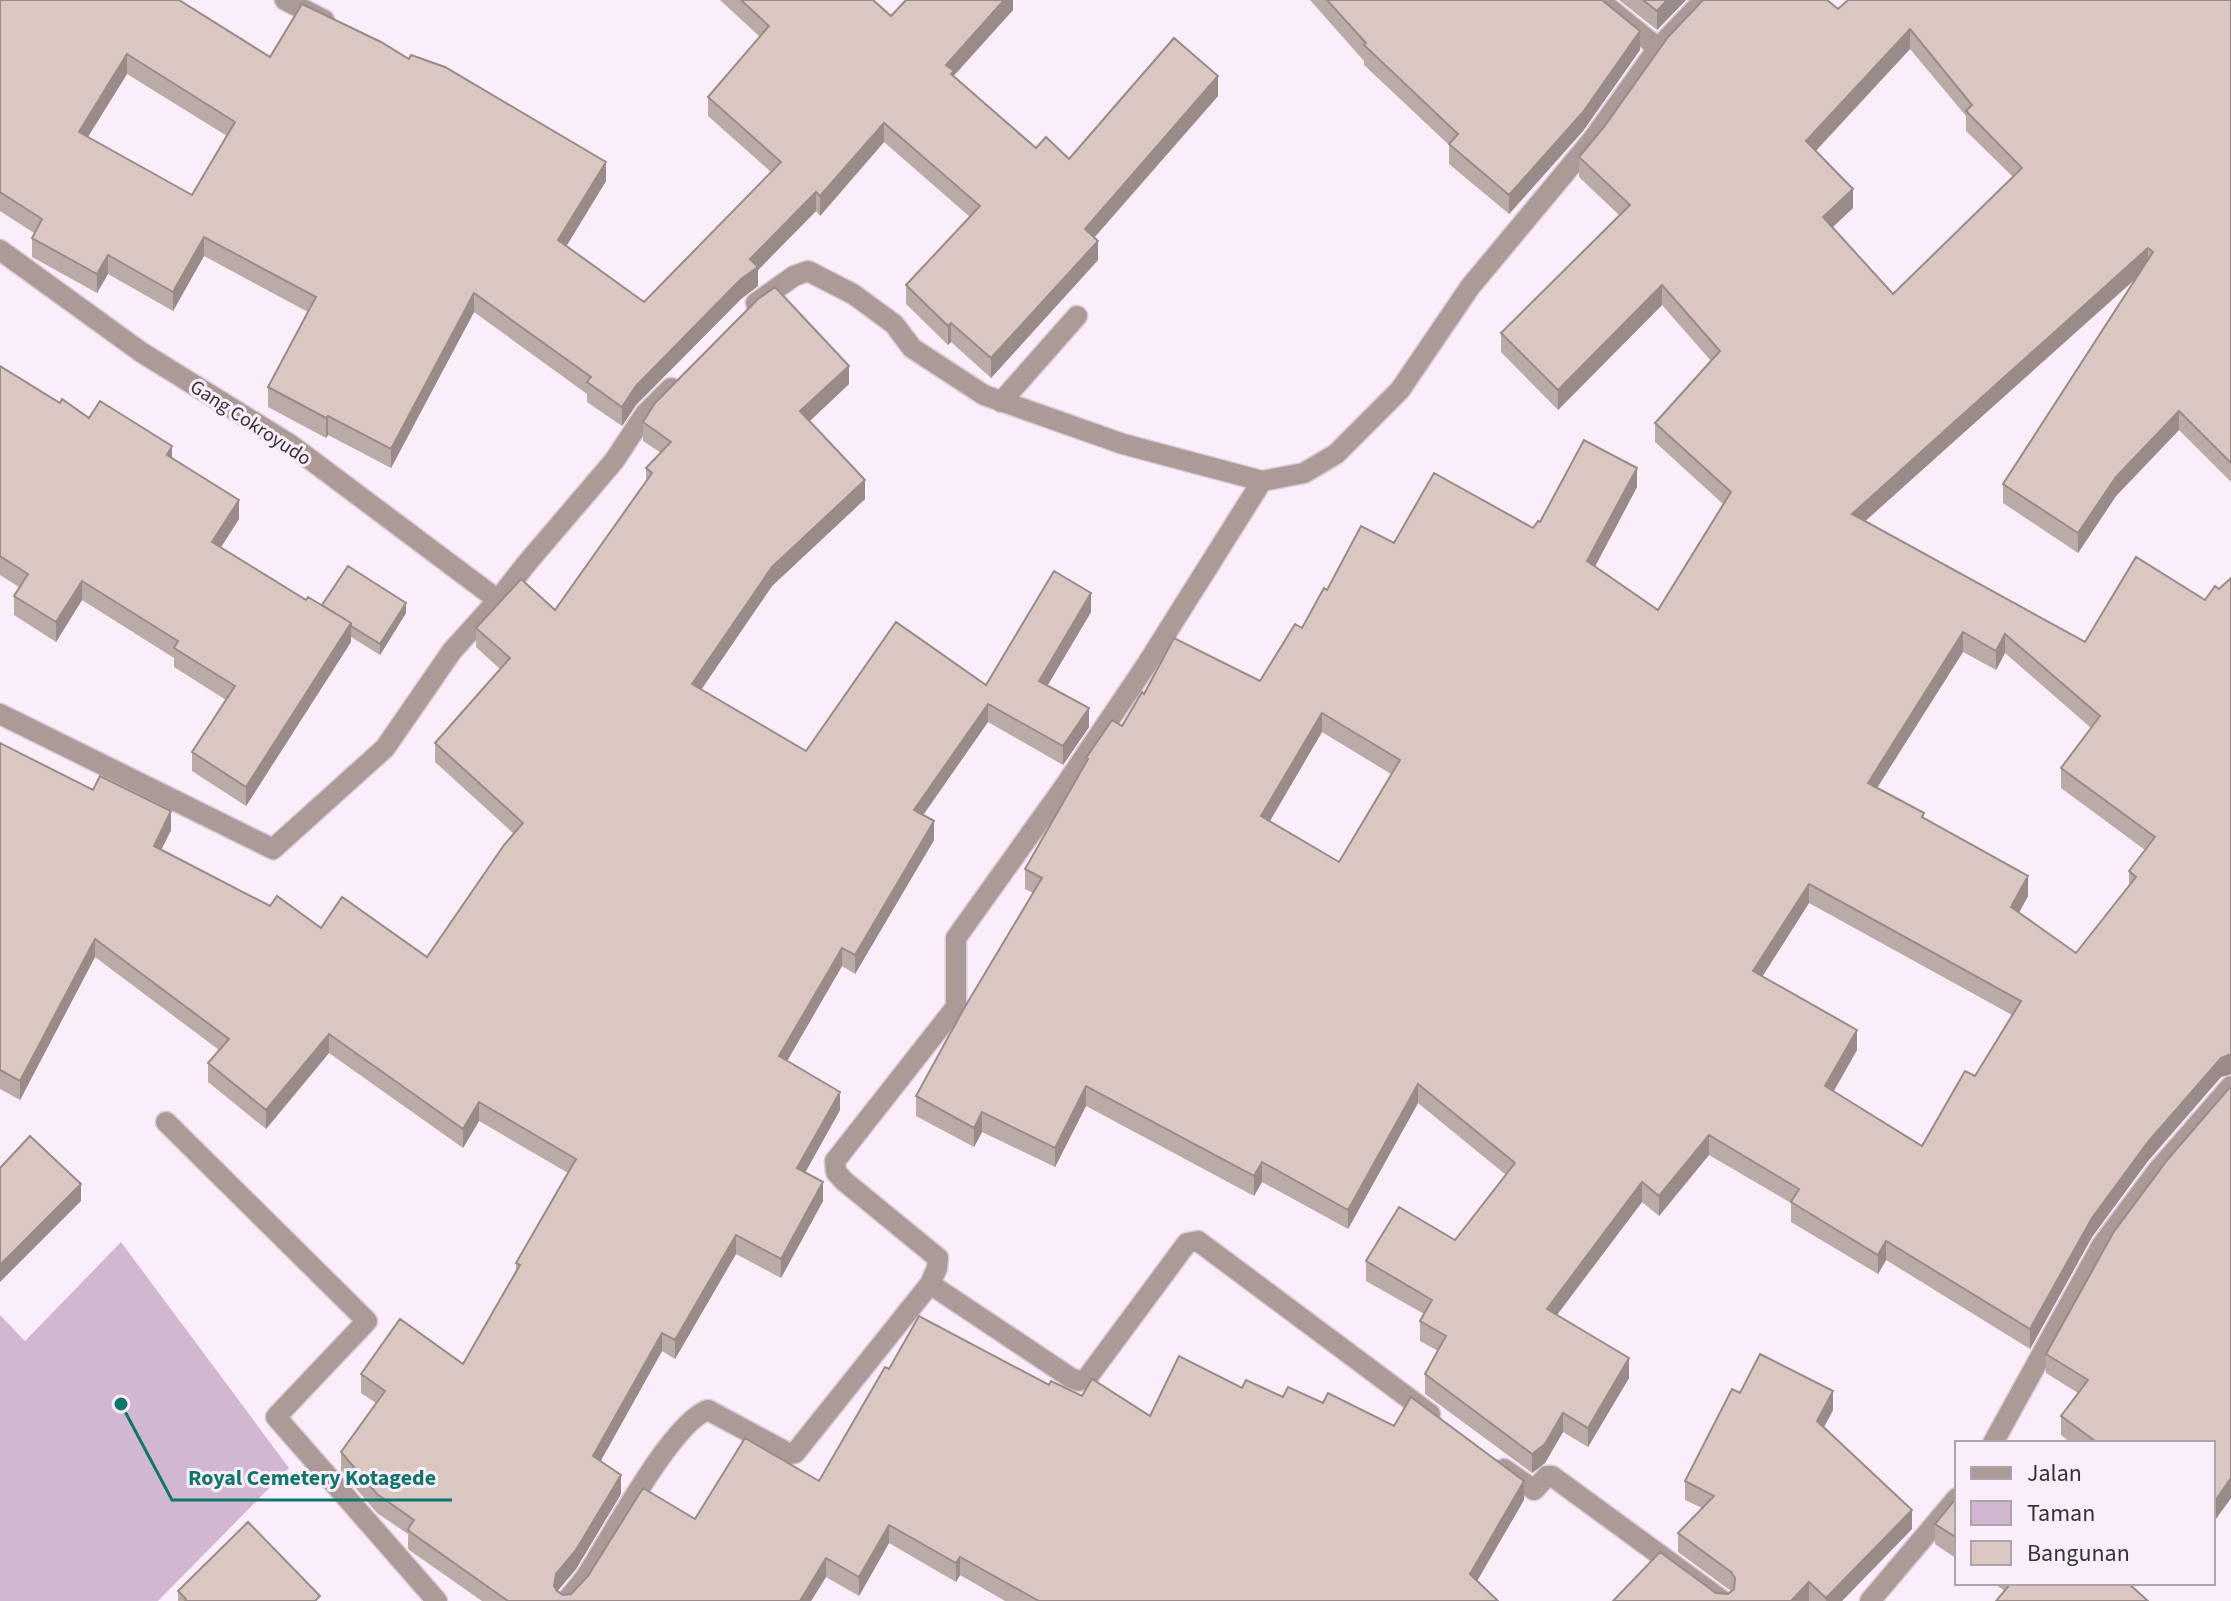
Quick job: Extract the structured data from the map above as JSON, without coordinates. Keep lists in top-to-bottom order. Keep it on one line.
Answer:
{"streets":{"street":["Gang Cokroyudo"]},"places":["Royal Cemetery Kotagede"],"legend":["Jalan","Taman","Bangunan"]}
